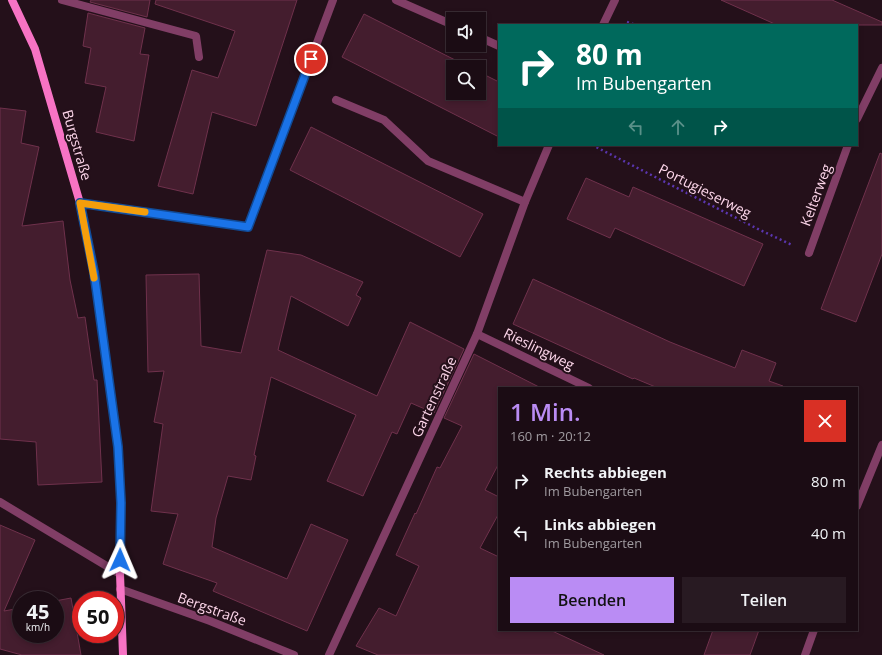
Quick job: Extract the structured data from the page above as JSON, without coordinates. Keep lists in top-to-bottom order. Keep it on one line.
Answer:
{"streets":{"main road":["Burgstraße"],"street":["Kelterweg","Rieslingweg","Gartenstraße","Bergstraße"],"path":["Portugieserweg"]},"crossings":[["Burgstraße","Bergstraße"],["Portugieserweg","Kelterweg"],["Rieslingweg","Gartenstraße"]],"page":{"turn":["80 m","Im Bubengarten"],"heading":["1 Min.","160 m · 20:12"],"list":[{"name":"Rechts abbiegen","note":"Im Bubengarten","value":"80 m"},{"name":"Links abbiegen","note":"Im Bubengarten","value":"40 m"}],"buttons":["Beenden","Teilen"],"speed":"45 km/h","limit":"50"}}
